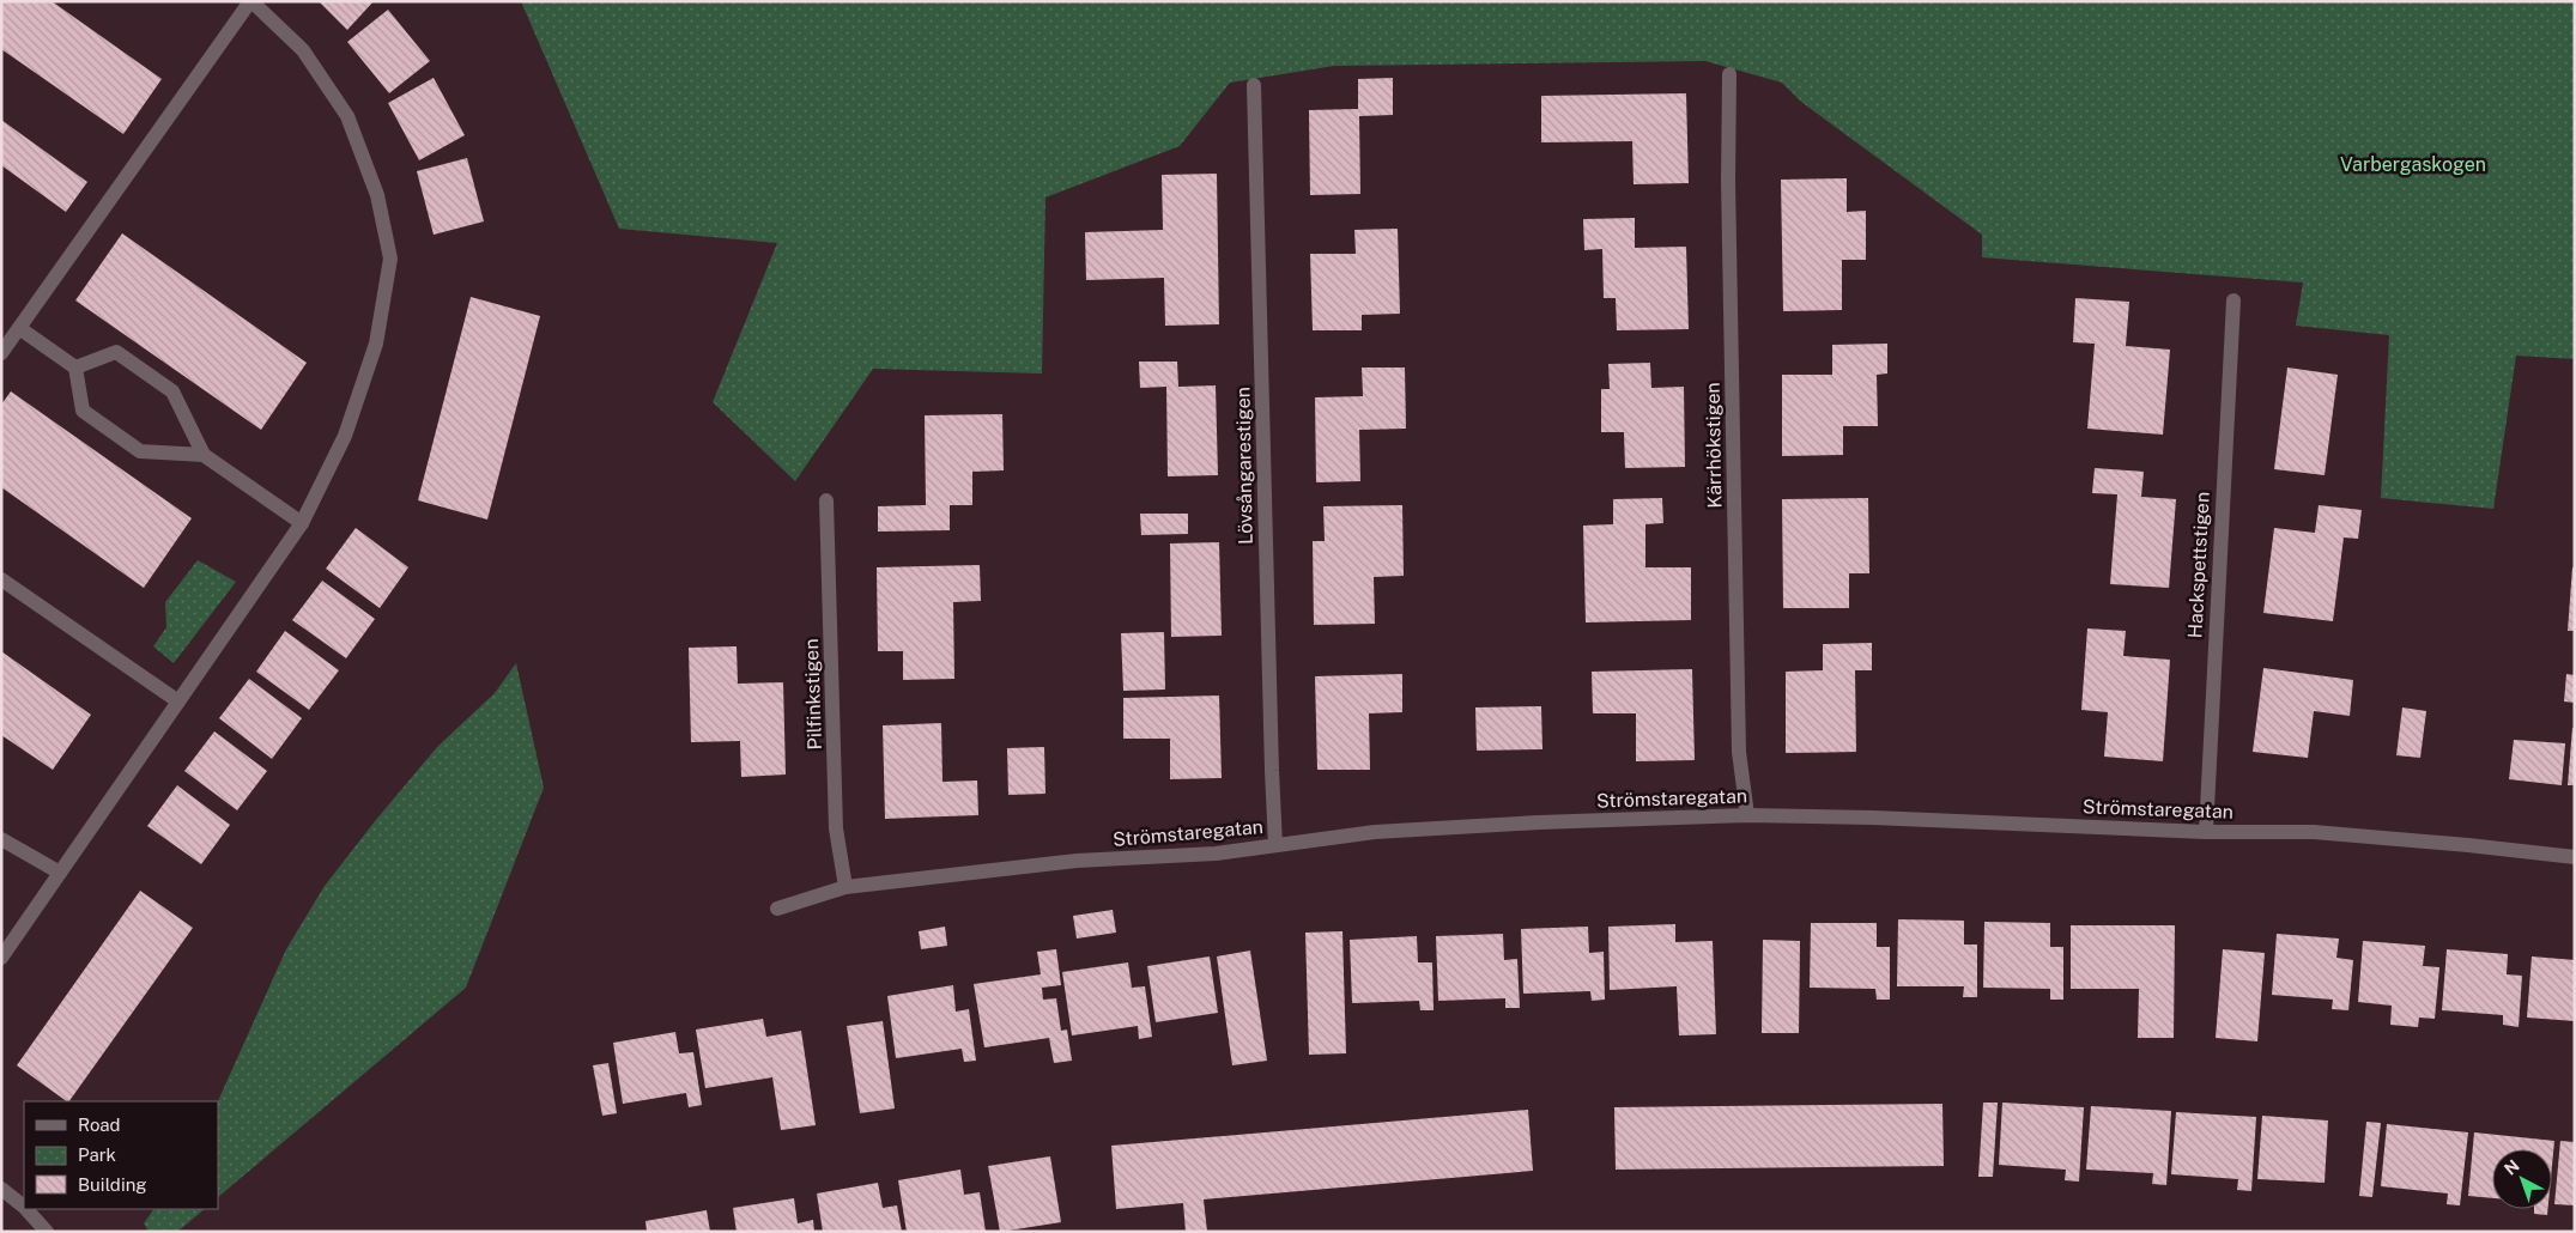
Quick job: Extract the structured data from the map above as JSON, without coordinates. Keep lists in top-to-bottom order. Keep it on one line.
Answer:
{"streets":{"street":["Kärrhökstigen","Lövsångarestigen","Hackspettstigen","Pilfinkstigen","Strömstaregatan"]},"crossings":[["Kärrhökstigen","Strömstaregatan"],["Lövsångarestigen","Strömstaregatan"],["Hackspettstigen","Strömstaregatan"],["Pilfinkstigen","Strömstaregatan"]],"parks":["Varbergaskogen"],"legend":["Road","Park","Building"],"north":"top left"}
